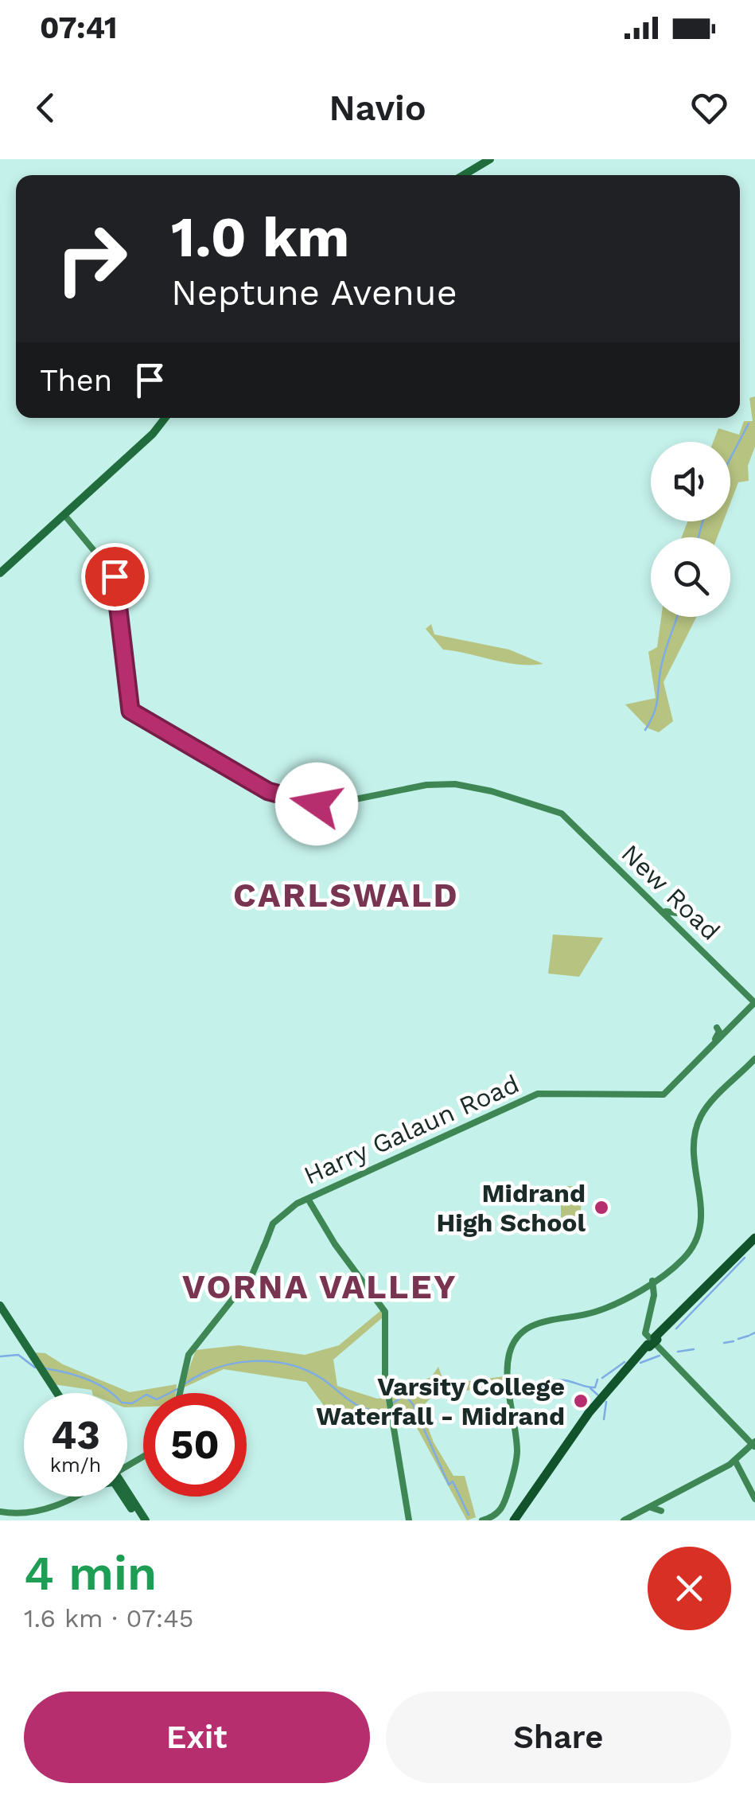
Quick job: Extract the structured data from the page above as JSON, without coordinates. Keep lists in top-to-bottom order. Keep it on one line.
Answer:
{"streets":{"main road":["New Road","Harry Galaun Road"]},"crossings":[["New Road","Harry Galaun Road"]],"districts":["CARLSWALD","VORNA VALLEY"],"places":["Midrand High School","Varsity College Waterfall - Midrand"],"page":{"status":"07:41","header":"Navio","turn":["1.0 km","Neptune Avenue"],"then":"Then","speed":"43 km/h","limit":"50","heading":["4 min","1.6 km · 07:45"],"buttons":["Exit","Share"]}}
